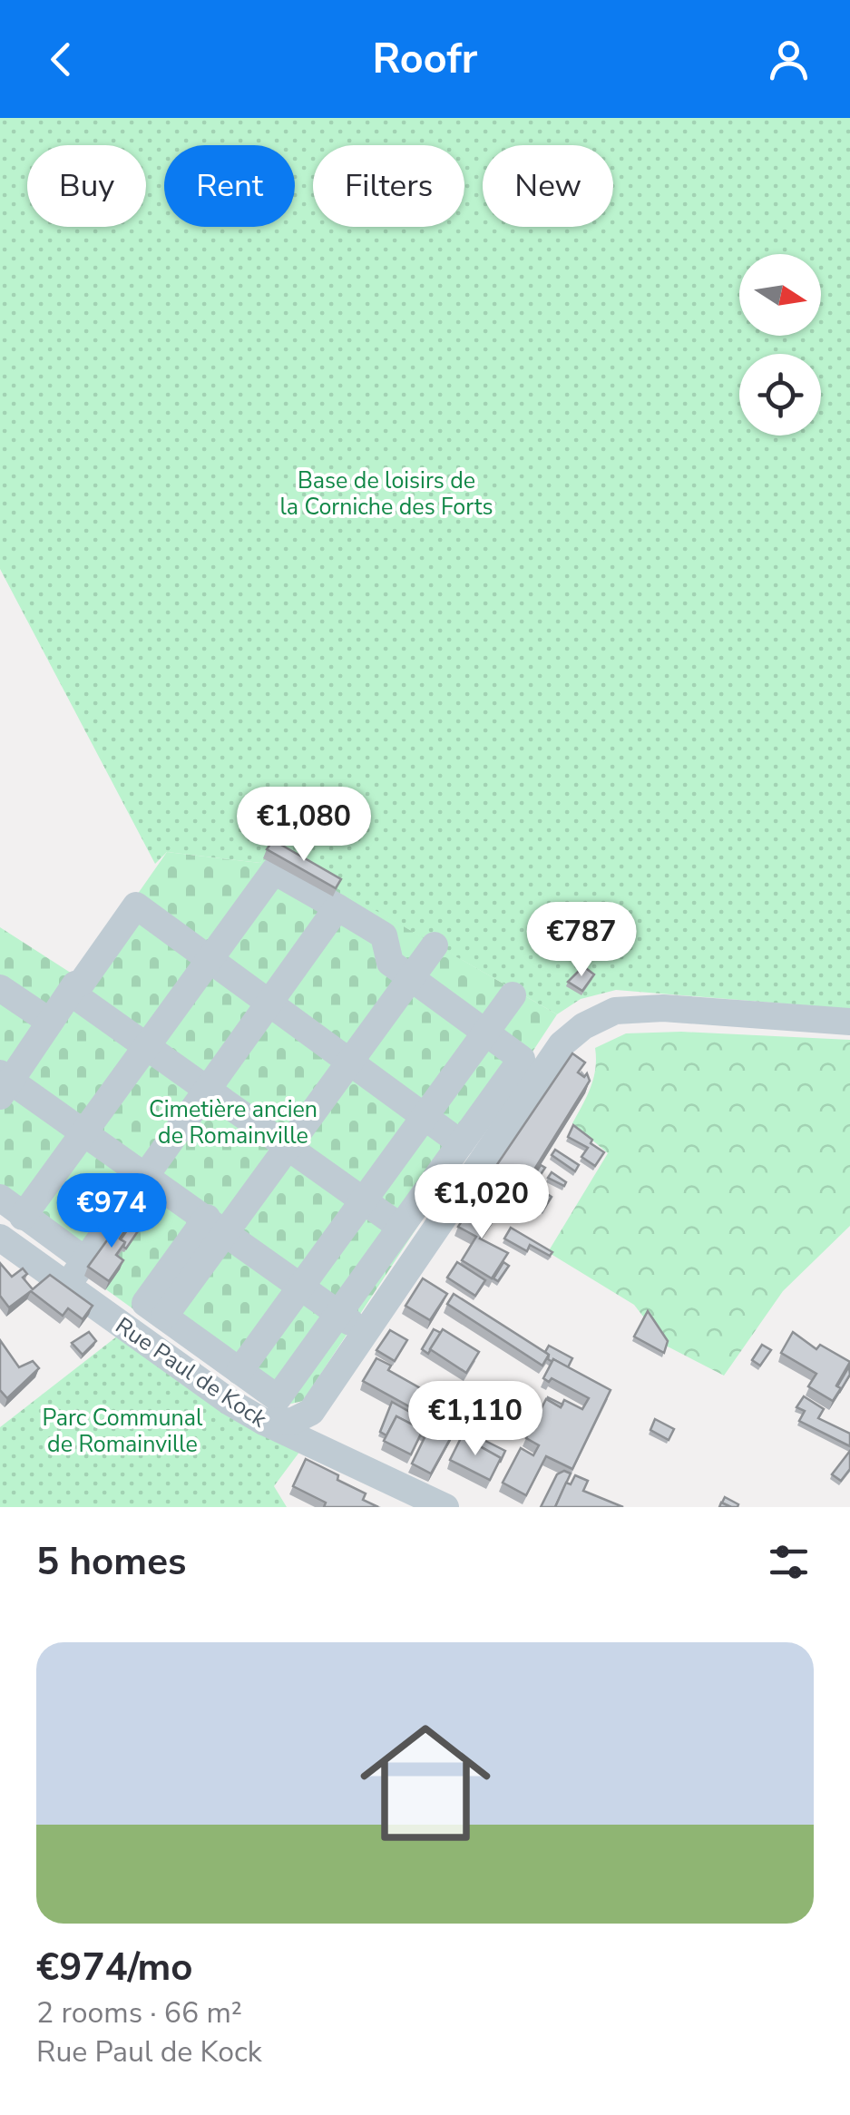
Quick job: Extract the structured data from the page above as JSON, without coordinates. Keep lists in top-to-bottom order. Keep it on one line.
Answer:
{"streets":{"street":["Rue Paul de Kock"]},"parks":["Base de loisirs de la Corniche des Forts","Cimetière ancien de Romainville","Parc Communal de Romainville"],"north":"right","page":{"header":"Roofr","chip":["Buy","Rent","Filters","New"],"price":["€1,080","€787","€1,020","€974","€1,110"],"heading":"5 homes","list":[{"name":"€974/mo","note":"2 rooms · 66 m² · Rue Paul de Kock"}]}}
